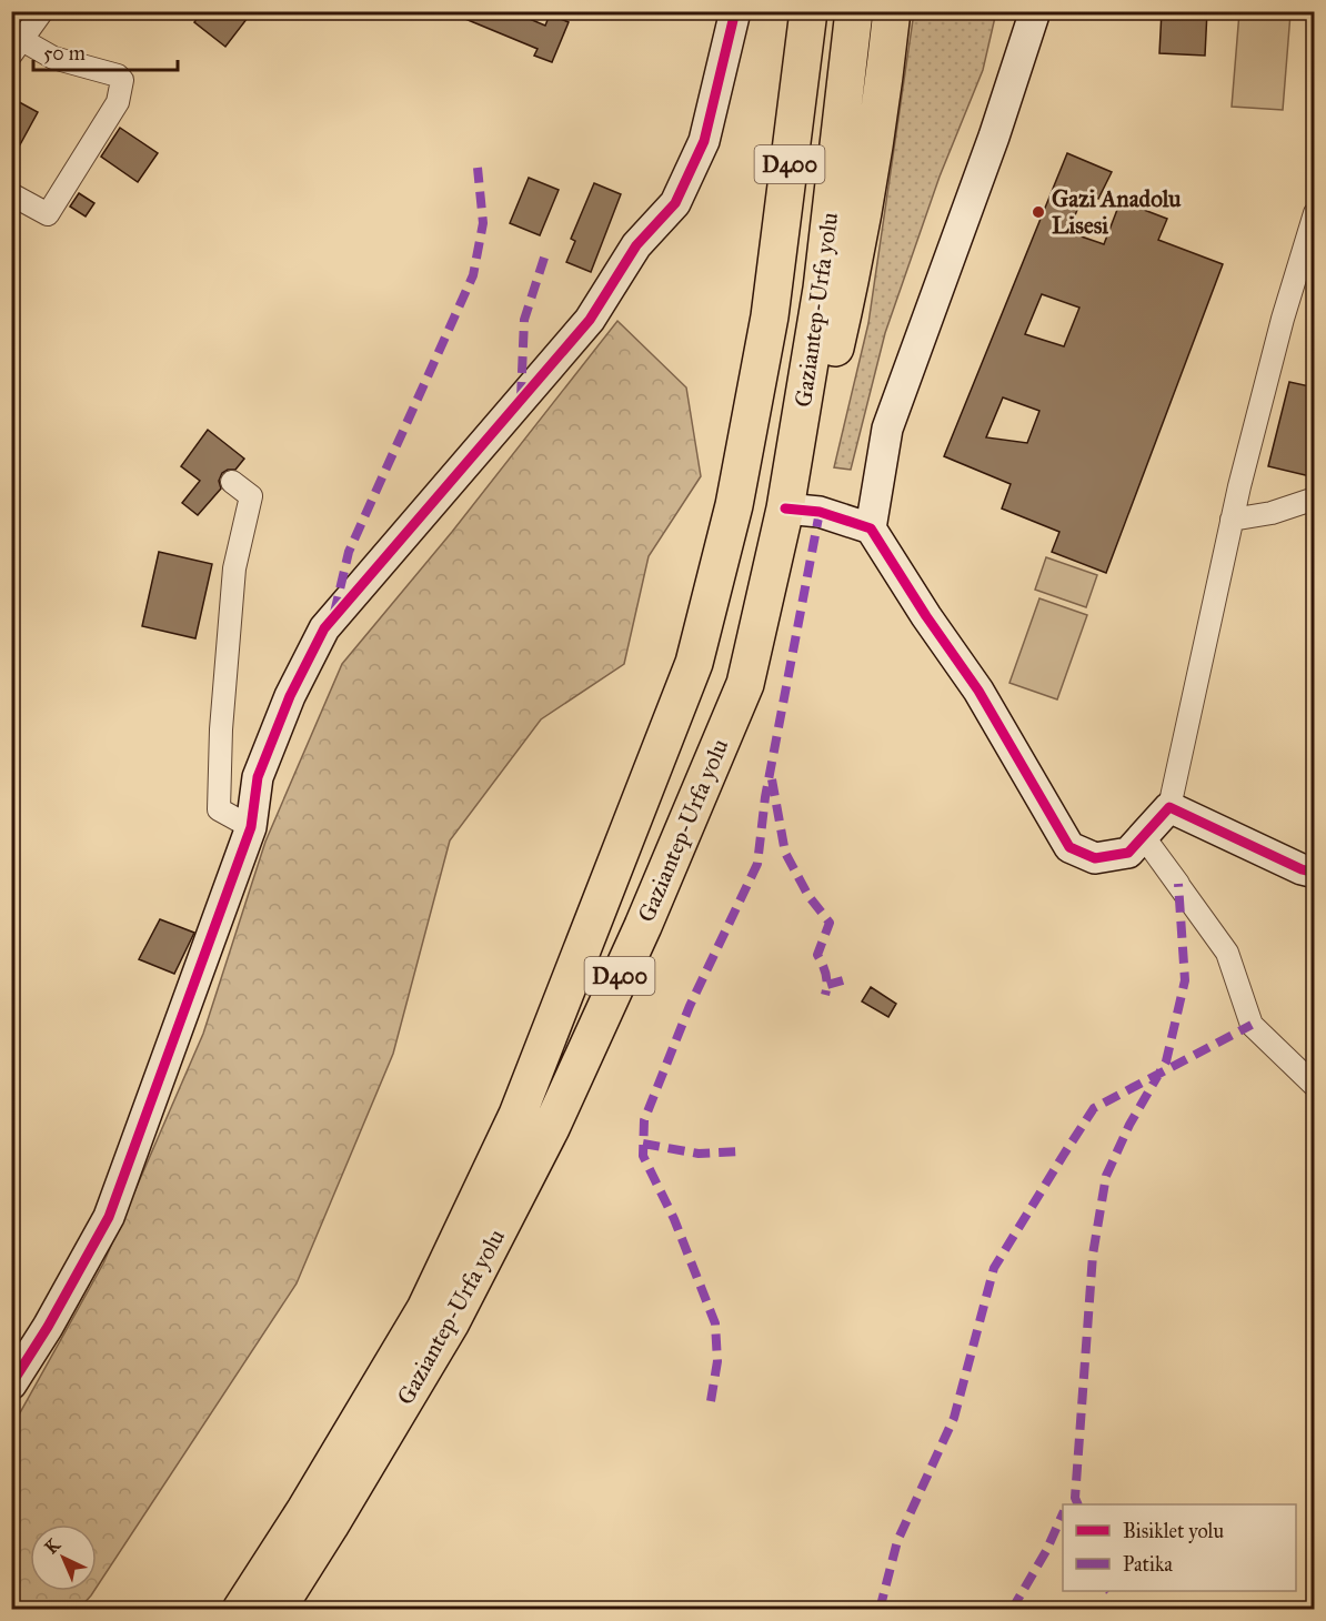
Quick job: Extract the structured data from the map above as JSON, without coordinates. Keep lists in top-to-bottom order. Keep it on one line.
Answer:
{"streets":{"highway":["D400","Gaziantep-Urfa yolu"]},"places":["Gazi Anadolu Lisesi"],"legend":["Bisiklet yolu","Patika"],"scale_bar":"50 m","north":"top left"}
